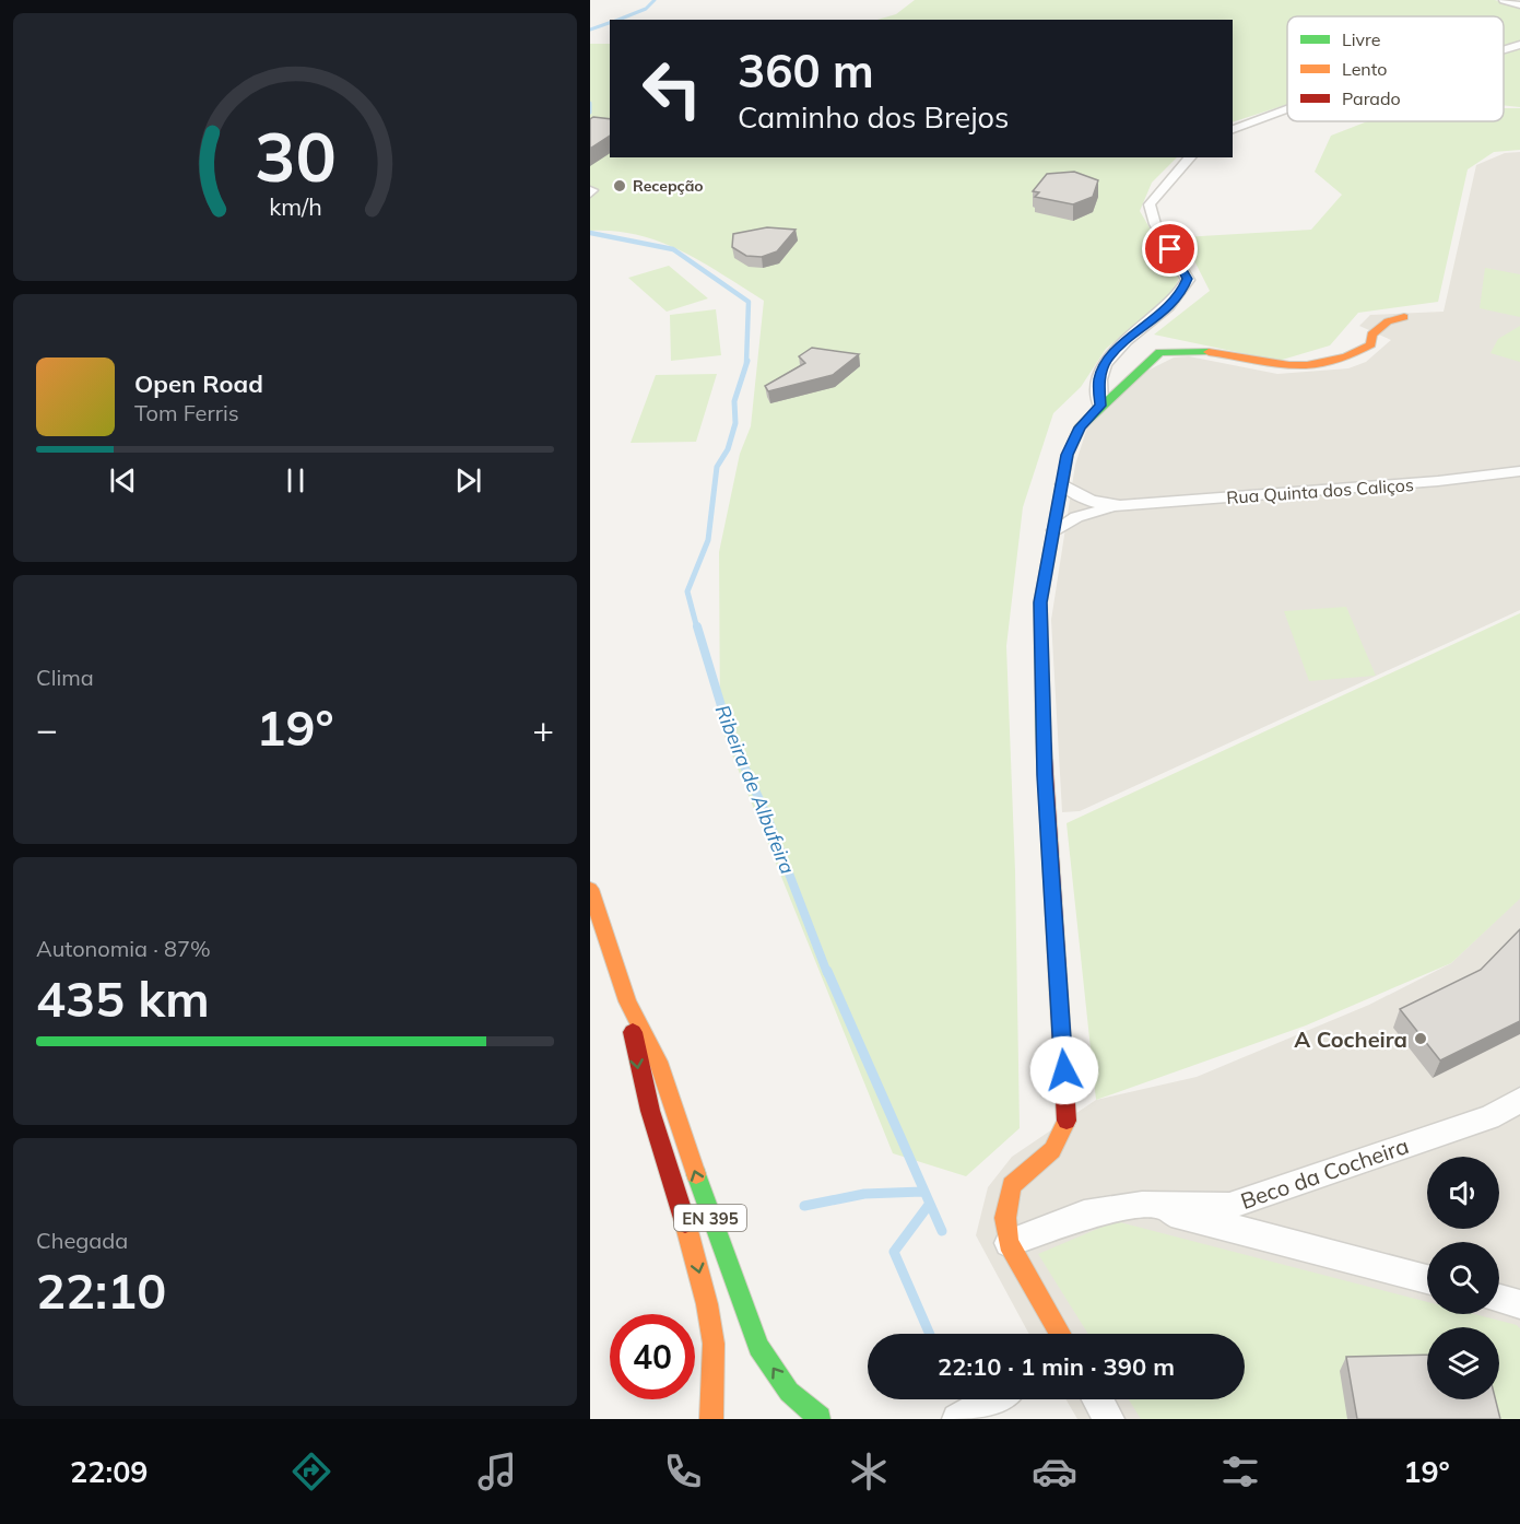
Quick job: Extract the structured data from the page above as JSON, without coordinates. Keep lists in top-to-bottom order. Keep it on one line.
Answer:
{"streets":{"street":["Rua Quinta dos Caliços","Beco da Cocheira","EN 395"]},"water":["Ribeira de Albufeira"],"places":["Recepção","A Cocheira"],"legend":["Livre","Lento","Parado"],"page":{"turn":["360 m","Caminho dos Brejos"],"song":["Open Road","Tom Ferris"],"tile":["Clima",["Autonomia · 87%","435 km"],["Chegada","22:10"]],"heat":["−","19°","+"],"limit":"40","trip":"22:10 · 1 min · 390 m","tabs":["22:09","19°"],"gauge":["30","km/h"]}}
